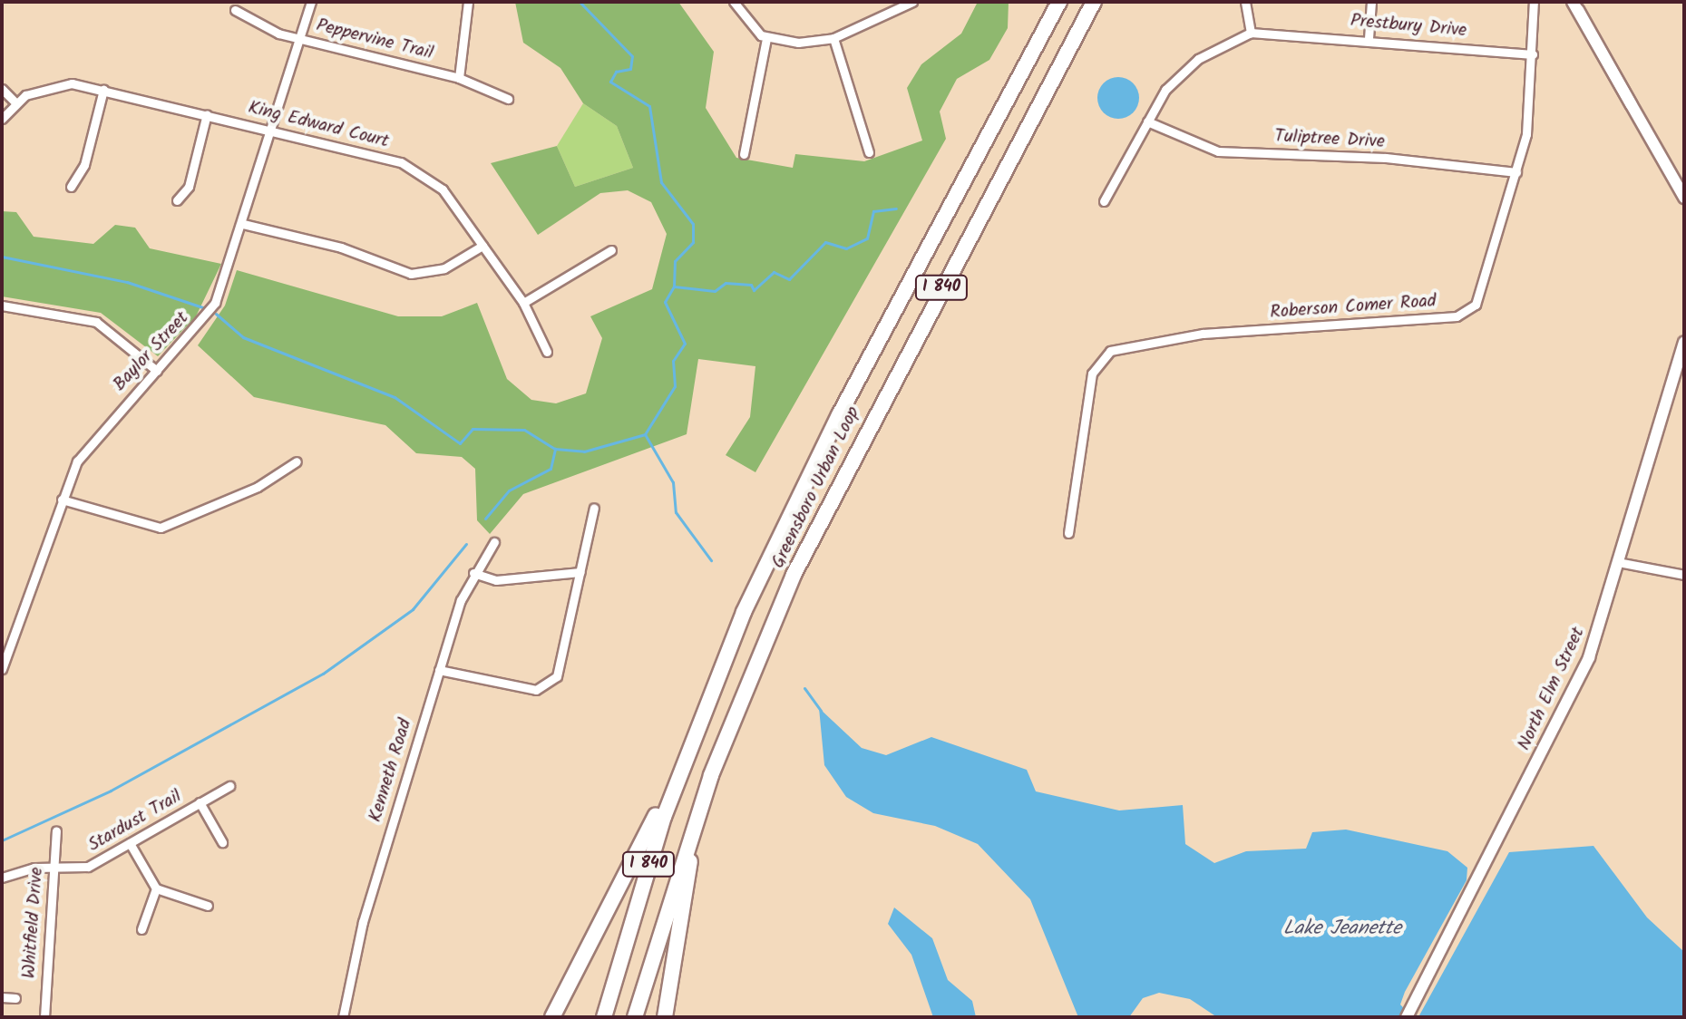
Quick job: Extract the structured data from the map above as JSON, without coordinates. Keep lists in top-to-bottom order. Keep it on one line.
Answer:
{"streets":{"highway":["I 840","Greensboro Urban Loop"],"main road":["North Elm Street"],"street":["Prestbury Drive","Peppervine Trail","King Edward Court","Tuliptree Drive","Roberson Comer Road","Baylor Street","Kenneth Road","Stardust Trail","Whitfield Drive"]},"crossings":[["Prestbury Drive","Roberson Comer Road"],["Peppervine Trail","Baylor Street"],["King Edward Court","Baylor Street"],["Tuliptree Drive","Roberson Comer Road"],["Stardust Trail","Whitfield Drive"]],"water":["Lake Jeanette"]}
